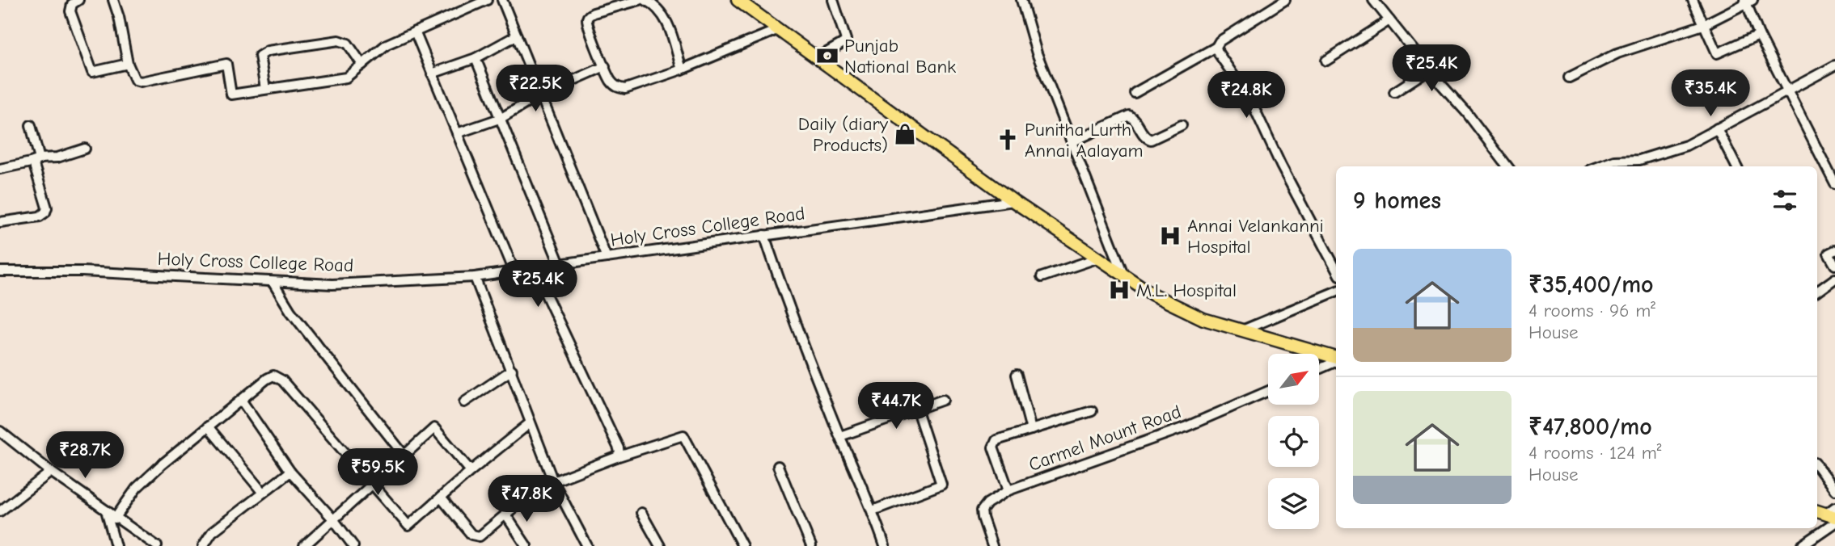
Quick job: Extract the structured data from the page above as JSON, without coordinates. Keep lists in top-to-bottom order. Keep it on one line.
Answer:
{"streets":{"street":["Holy Cross College Road","Carmel Mount Road"]},"places":{"bank":["Punjab National Bank"],"shop":["Daily (diary Products)"],"church":["Punitha Lurth Annai Aalayam"],"hospital":["Annai Velankanni Hospital","M.L. Hospital"]},"north":"top right","page":{"price":["₹25.4K","₹22.5K","₹35.4K","₹24.8K","₹25.4K","₹44.7K","₹28.7K","₹59.5K","₹47.8K"],"heading":"9 homes","list":[{"name":"₹35,400/mo","note":"4 rooms · 96 m² · House"},{"name":"₹47,800/mo","note":"4 rooms · 124 m² · House"}]}}
